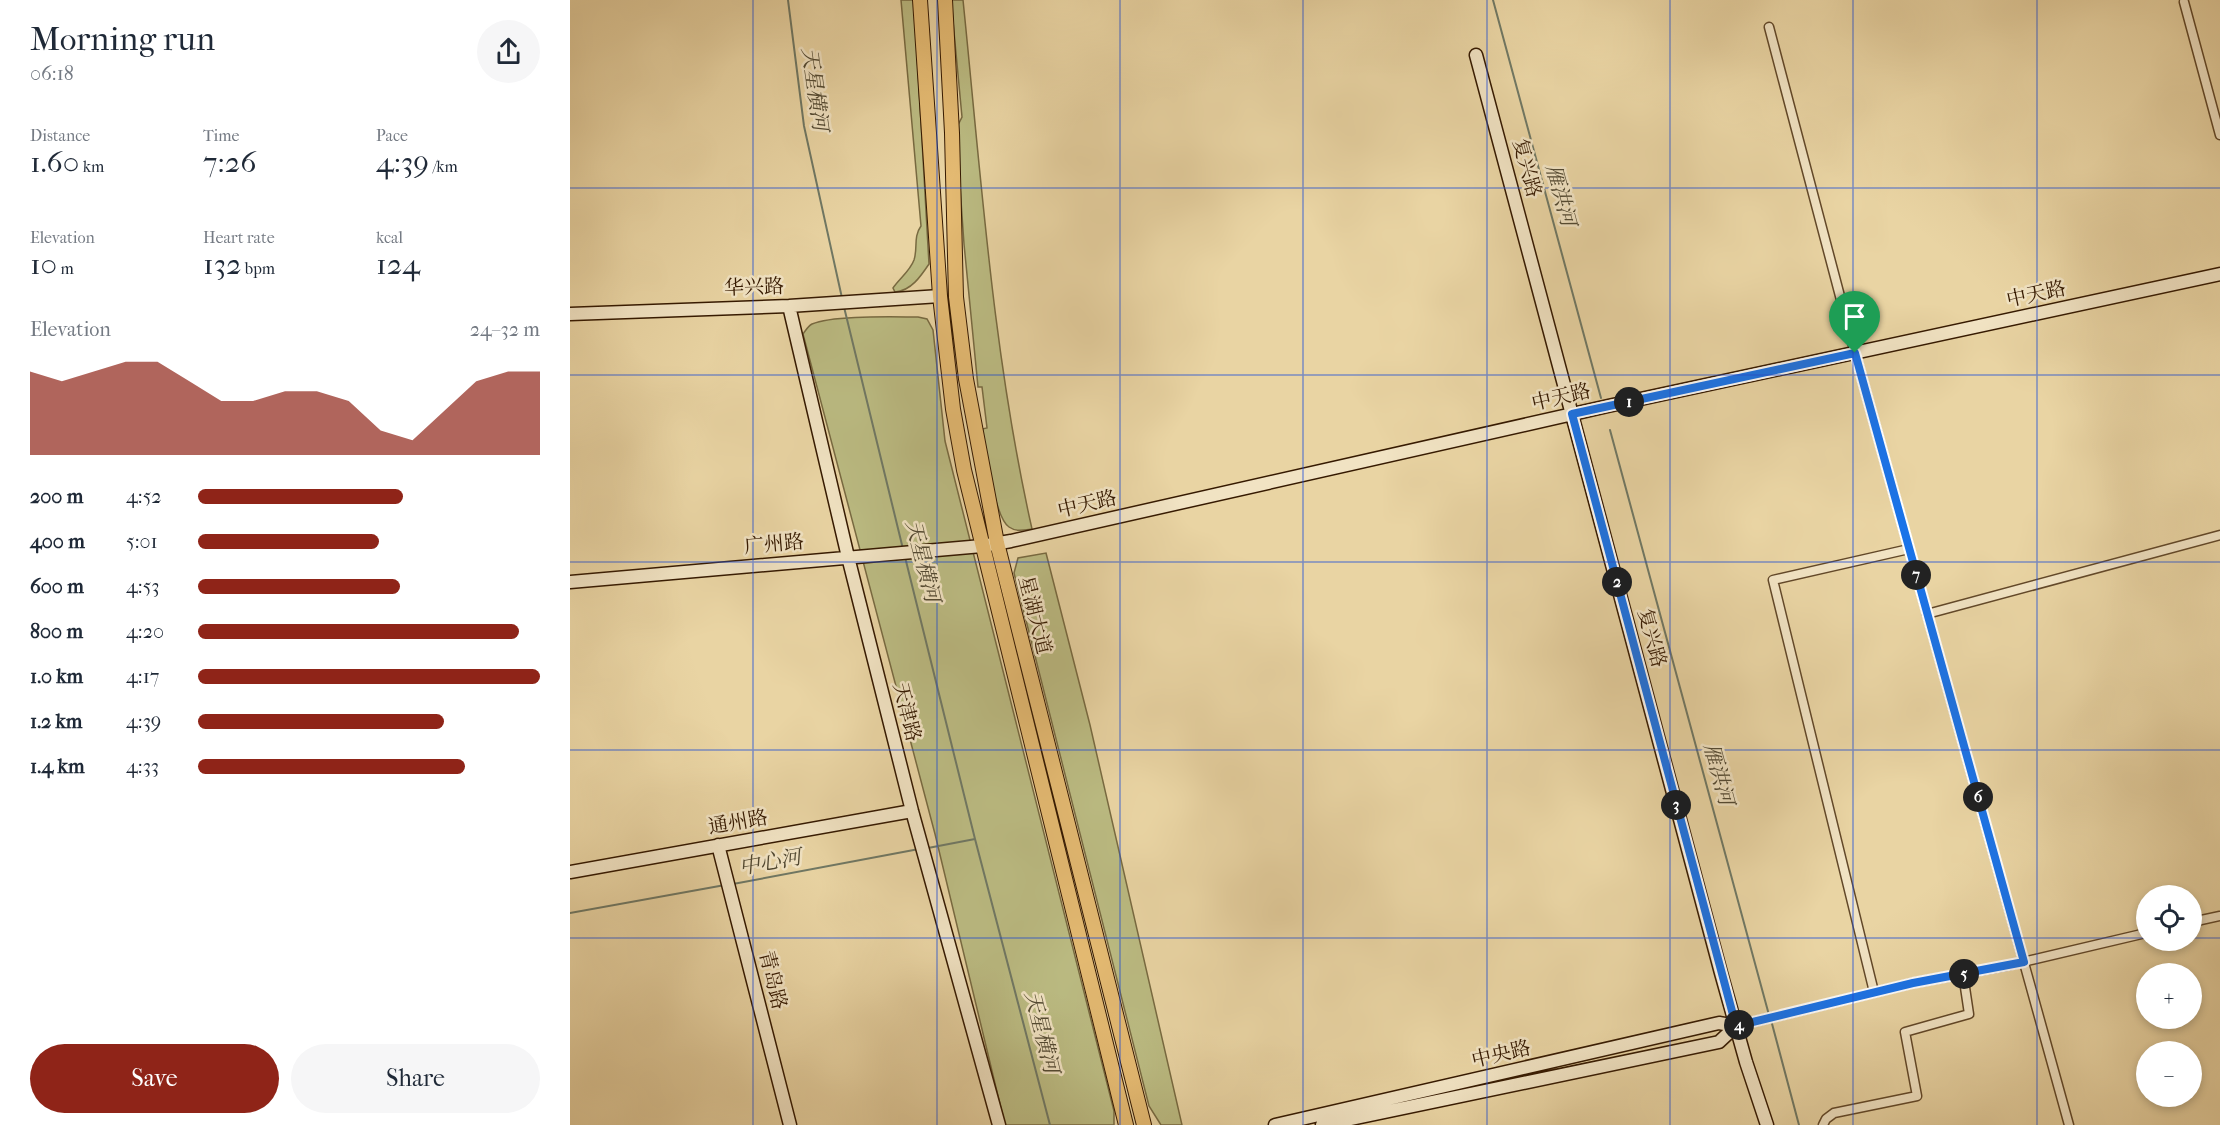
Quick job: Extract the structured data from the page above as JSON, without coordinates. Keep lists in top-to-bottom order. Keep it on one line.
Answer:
{"streets":{"main road":["星湖大道"],"street":["复兴路","华兴路","中天路","广州路","天津路","通州路","青岛路","中央路"]},"crossings":[["复兴路","中天路"],["复兴路","中央路"],["华兴路","星湖大道"],["华兴路","天津路"],["中天路","广州路"],["中天路","星湖大道"],["广州路","星湖大道"],["广州路","天津路"],["天津路","通州路"],["通州路","青岛路"]],"water":["天星横河","雁洪河","中心河"],"page":{"heading":["Morning run","06:18"],"stats":[["Distance","1.60 km"],["Time","7:26"],["Pace","4:39 /km"],["Elevation","10 m"],["Heart rate","132 bpm"],["kcal","124"]],"chart":["Elevation","24–32 m"],"pins":["1","7","2","6","3","5","4"],"list":[{"name":"200 m","note":"4:52"},{"name":"400 m","note":"5:01"},{"name":"600 m","note":"4:53"},{"name":"800 m","note":"4:20"},{"name":"1.0 km","note":"4:17"},{"name":"1.2 km","note":"4:39"},{"name":"1.4 km","note":"4:33"}],"map_buttons":["+","−"],"buttons":["Save","Share"]}}
